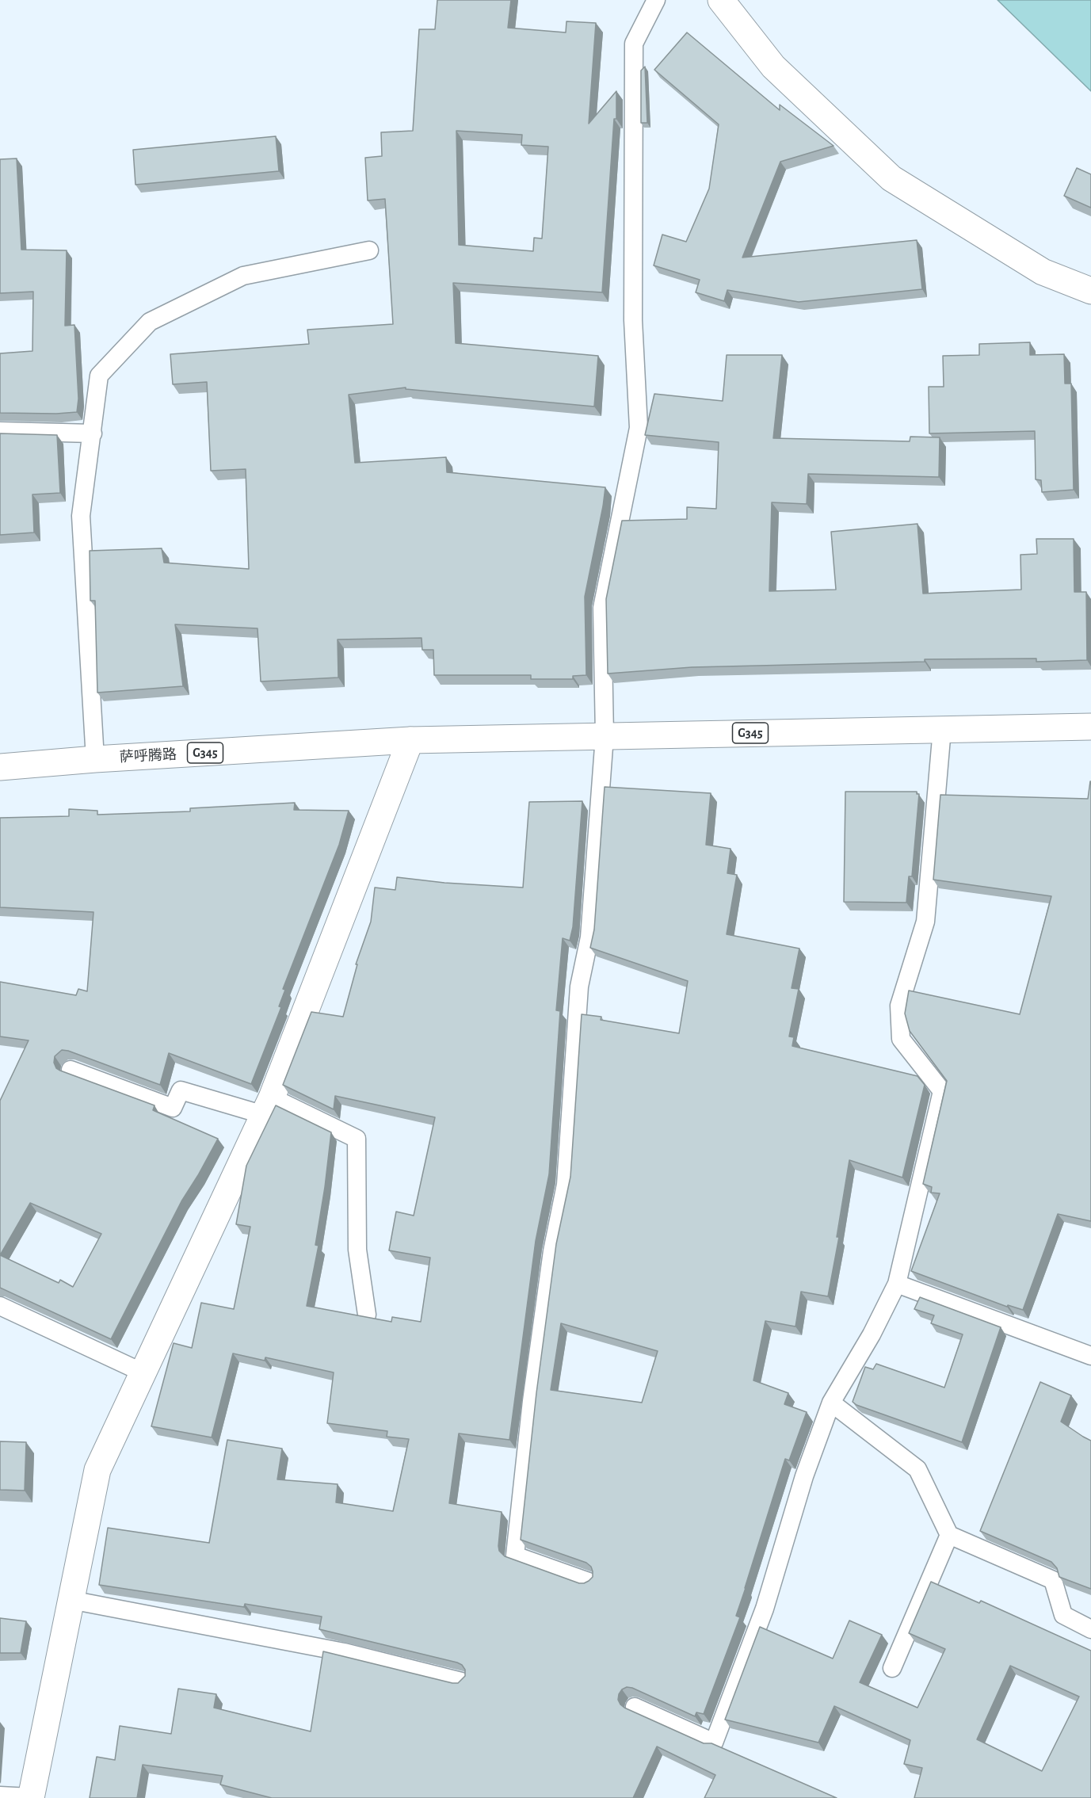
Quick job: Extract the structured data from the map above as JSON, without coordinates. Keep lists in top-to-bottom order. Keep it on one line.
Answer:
{"streets":{"main road":["G345","萨呼腾路"]},"crossings":[["G345","萨呼腾路"]]}
